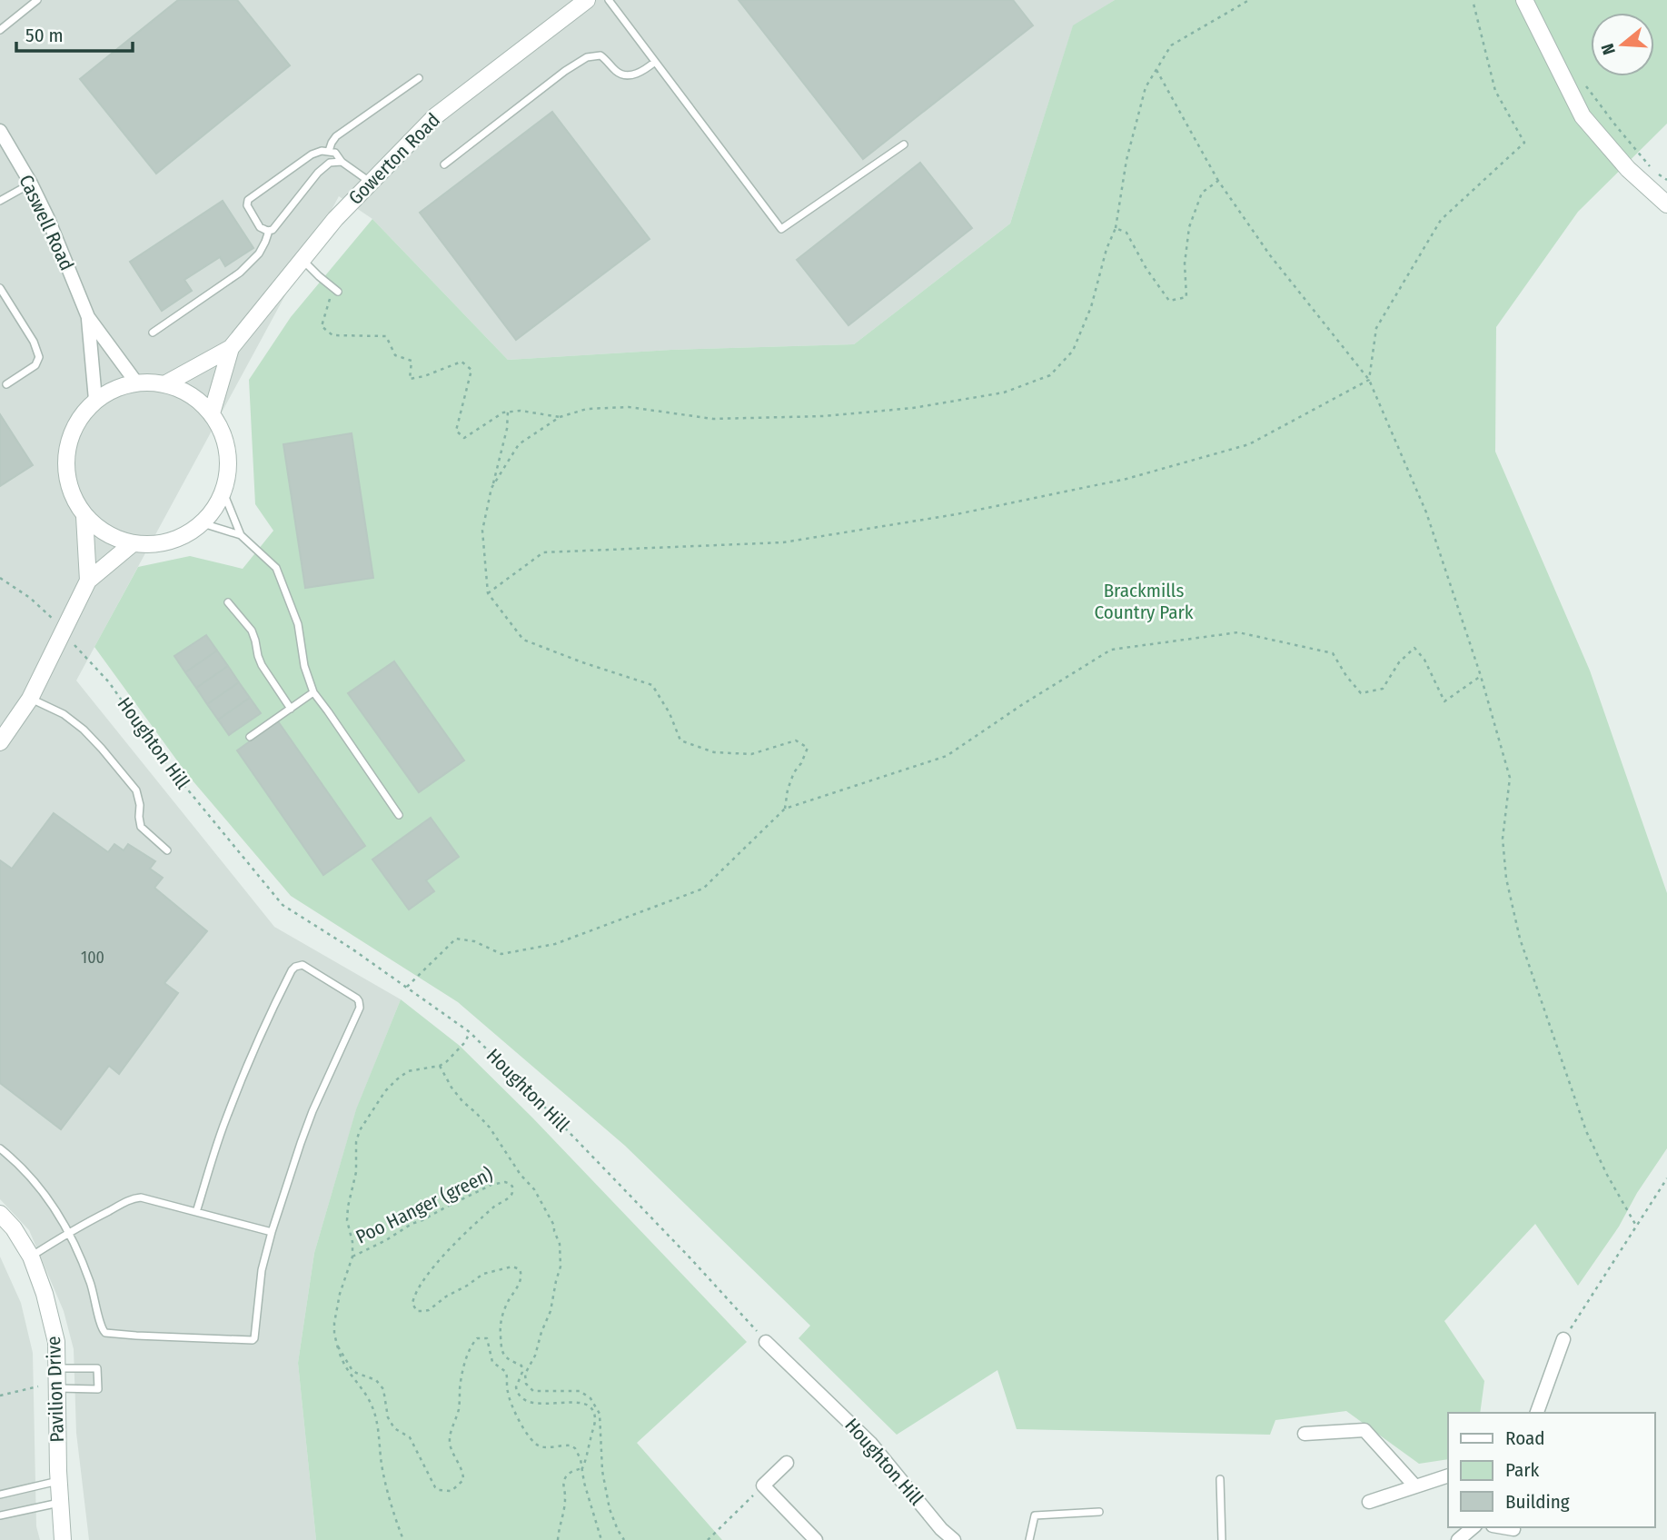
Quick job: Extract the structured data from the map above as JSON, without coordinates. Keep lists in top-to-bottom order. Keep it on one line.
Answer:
{"streets":{"street":["Gowerton Road","Caswell Road","Houghton Hill","Pavilion Drive"],"path":["Poo Hanger (green)"]},"crossings":[["Gowerton Road","Caswell Road"]],"parks":["Brackmills Country Park"],"house_numbers":["100"],"legend":["Road","Park","Building"],"scale_bar":"50 m","north":"left"}
